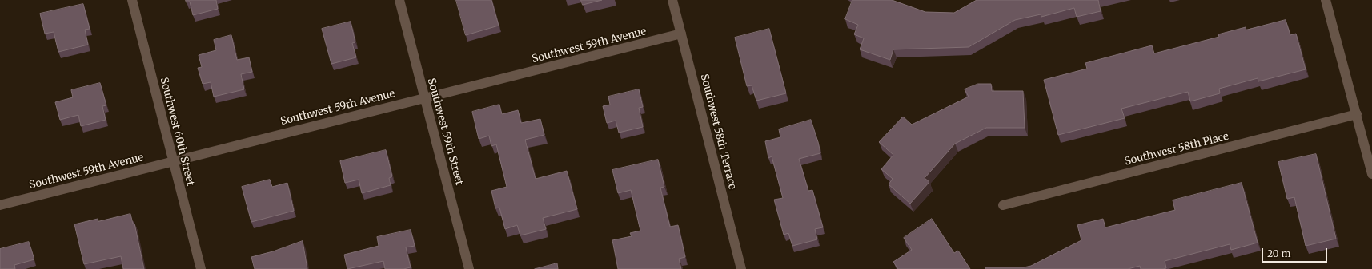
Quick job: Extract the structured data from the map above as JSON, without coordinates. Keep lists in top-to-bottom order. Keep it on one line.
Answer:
{"streets":{"street":["Southwest 59th Avenue","Southwest 60th Street","Southwest 59th Street","Southwest 58th Terrace","Southwest 58th Place"]},"crossings":[["Southwest 59th Avenue","Southwest 60th Street"],["Southwest 59th Avenue","Southwest 59th Street"],["Southwest 59th Avenue","Southwest 58th Terrace"]],"scale_bar":"20 m"}
